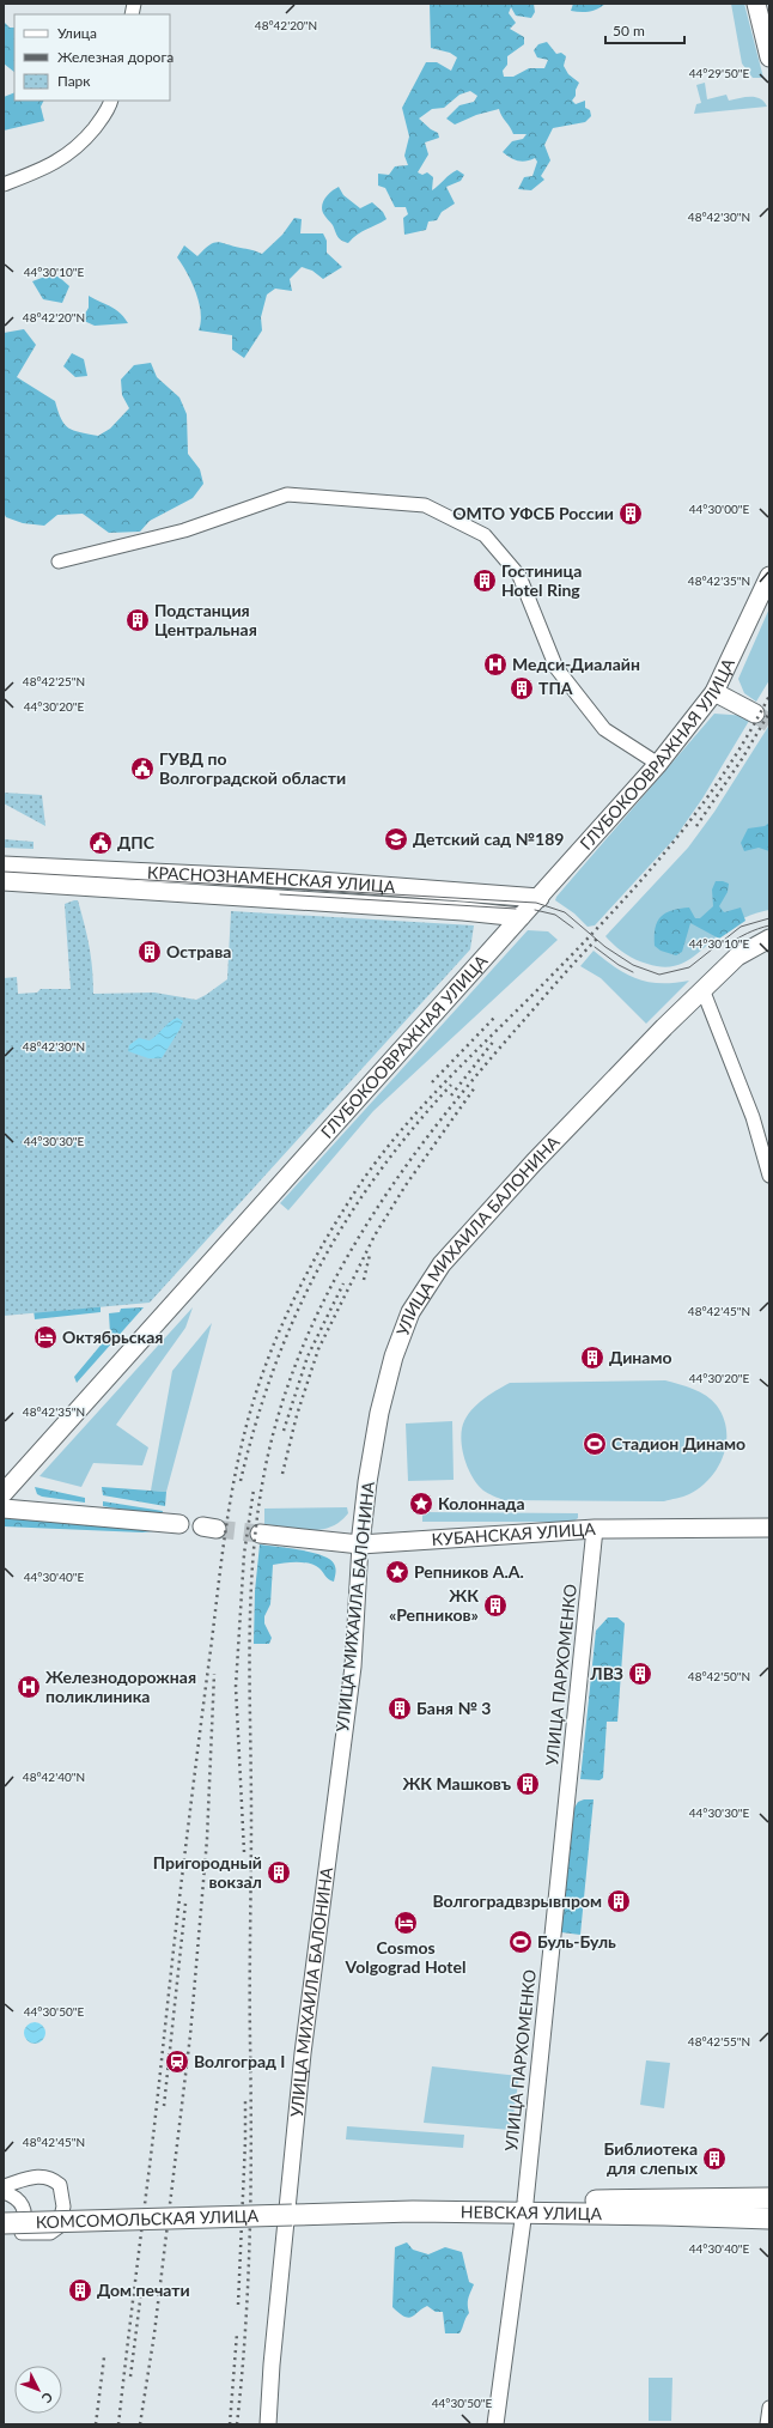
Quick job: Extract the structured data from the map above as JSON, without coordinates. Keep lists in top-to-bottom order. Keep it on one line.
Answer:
{"streets":{"main road":["ГЛУБОКООВРАЖНАЯ УЛИЦА","КРАСНОЗНАМЕНСКАЯ УЛИЦА","УЛИЦА МИХАИЛА БАЛОНИНА","КУБАНСКАЯ УЛИЦА","НЕВСКАЯ УЛИЦА","КОМСОМОЛЬСКАЯ УЛИЦА"],"street":["УЛИЦА ПАРХОМЕНКО"]},"crossings":[["ГЛУБОКООВРАЖНАЯ УЛИЦА","КРАСНОЗНАМЕНСКАЯ УЛИЦА"],["УЛИЦА МИХАИЛА БАЛОНИНА","КУБАНСКАЯ УЛИЦА"],["КУБАНСКАЯ УЛИЦА","УЛИЦА ПАРХОМЕНКО"],["УЛИЦА ПАРХОМЕНКО","НЕВСКАЯ УЛИЦА"],["НЕВСКАЯ УЛИЦА","КОМСОМОЛЬСКАЯ УЛИЦА"]],"places":{"building":["ОМТО УФСБ России","Гостиница Hotel Ring","Подстанция Центральная","ТПА","Острава","Динамо","ЖК «Репников»","ЛВЗ","Баня № 3","ЖК Машковъ","Пригородный вокзал","Волгоградвзрывпром","Библиотека для слепых","Дом печати"],"hospital":["Медси-Диалайн","Железнодорожная поликлиника"],"public building":["ГУВД по Волгоградской области","ДПС"],"school or university":["Детский сад №189"],"hotel":["Октябрьская","Cosmos Volgograd Hotel"],"sports":["Стадион Динамо","Буль-Буль"],"place":["Колоннада","Репников А.А."],"station":["Волгоград I"]},"legend":["Улица","Железная дорога","Парк"],"scale_bar":"50 m","north":"bottom right","coordinates":["48°42'20\"N","44°29'50\"E","48°42'30\"N","44°30'10\"E","44°30'00\"E","48°42'35\"N","48°42'25\"N","44°30'20\"E","44°30'30\"E","48°42'45\"N","44°30'40\"E","48°42'50\"N","48°42'40\"N","44°30'50\"E","48°42'55\"N"]}
